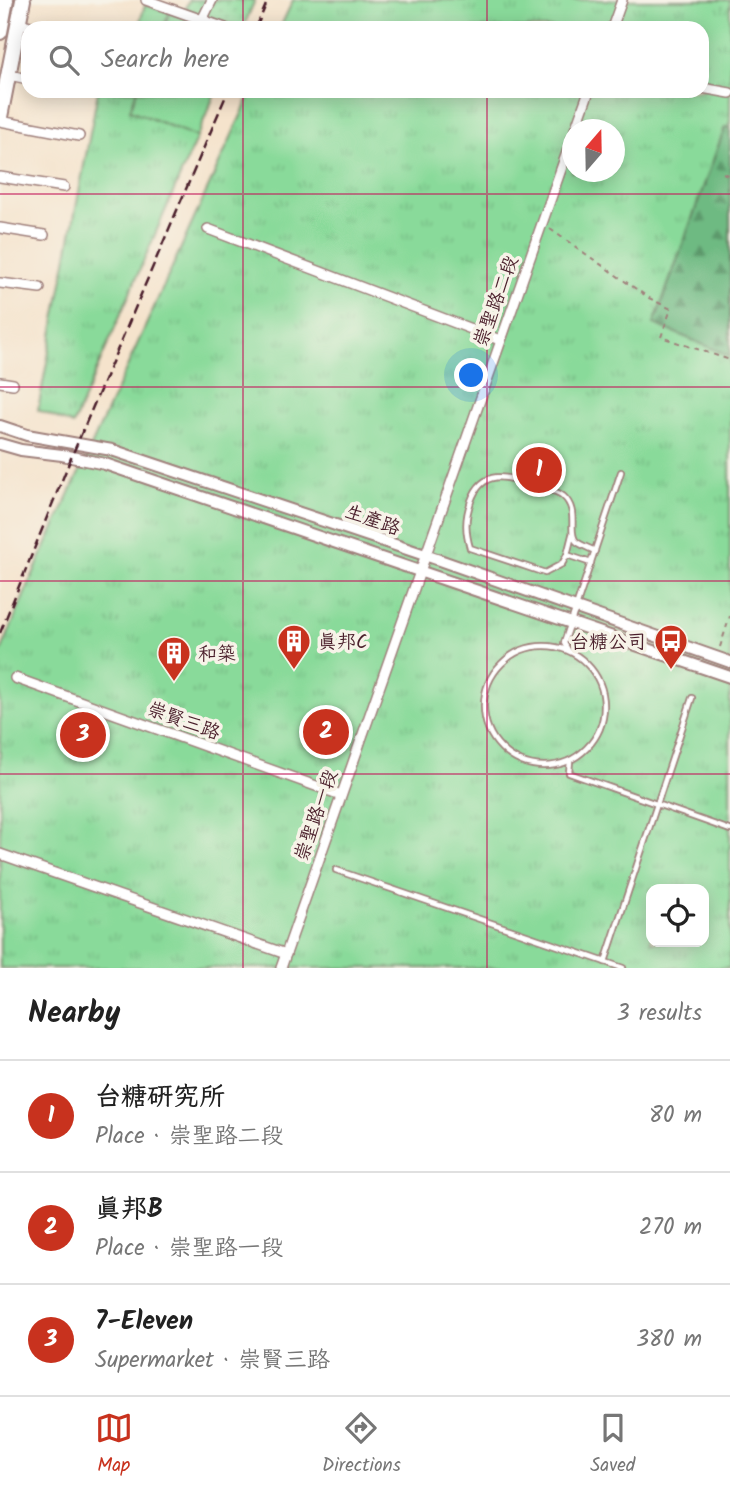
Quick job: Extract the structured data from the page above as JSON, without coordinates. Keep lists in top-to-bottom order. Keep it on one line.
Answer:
{"streets":{"street":["崇聖路二段","生產路","崇賢三路","崇聖路一段"]},"crossings":[["崇聖路二段","生產路"],["崇聖路二段","崇聖路一段"],["生產路","崇聖路一段"],["崇賢三路","崇聖路一段"]],"places":{"building":["真邦C","和築"],"bus stop":["台糖公司"]},"north":"top","page":{"search":"Search here","pins":["1","2","3"],"heading":["Nearby","3 results"],"list":[{"mark":"1","name":"台糖研究所","note":"Place · 崇聖路二段","value":"80 m"},{"mark":"2","name":"真邦B","note":"Place · 崇聖路一段","value":"270 m"},{"mark":"3","name":"7-Eleven","note":"Supermarket · 崇賢三路","value":"380 m"}],"nav":["Map","Directions","Saved"]}}
